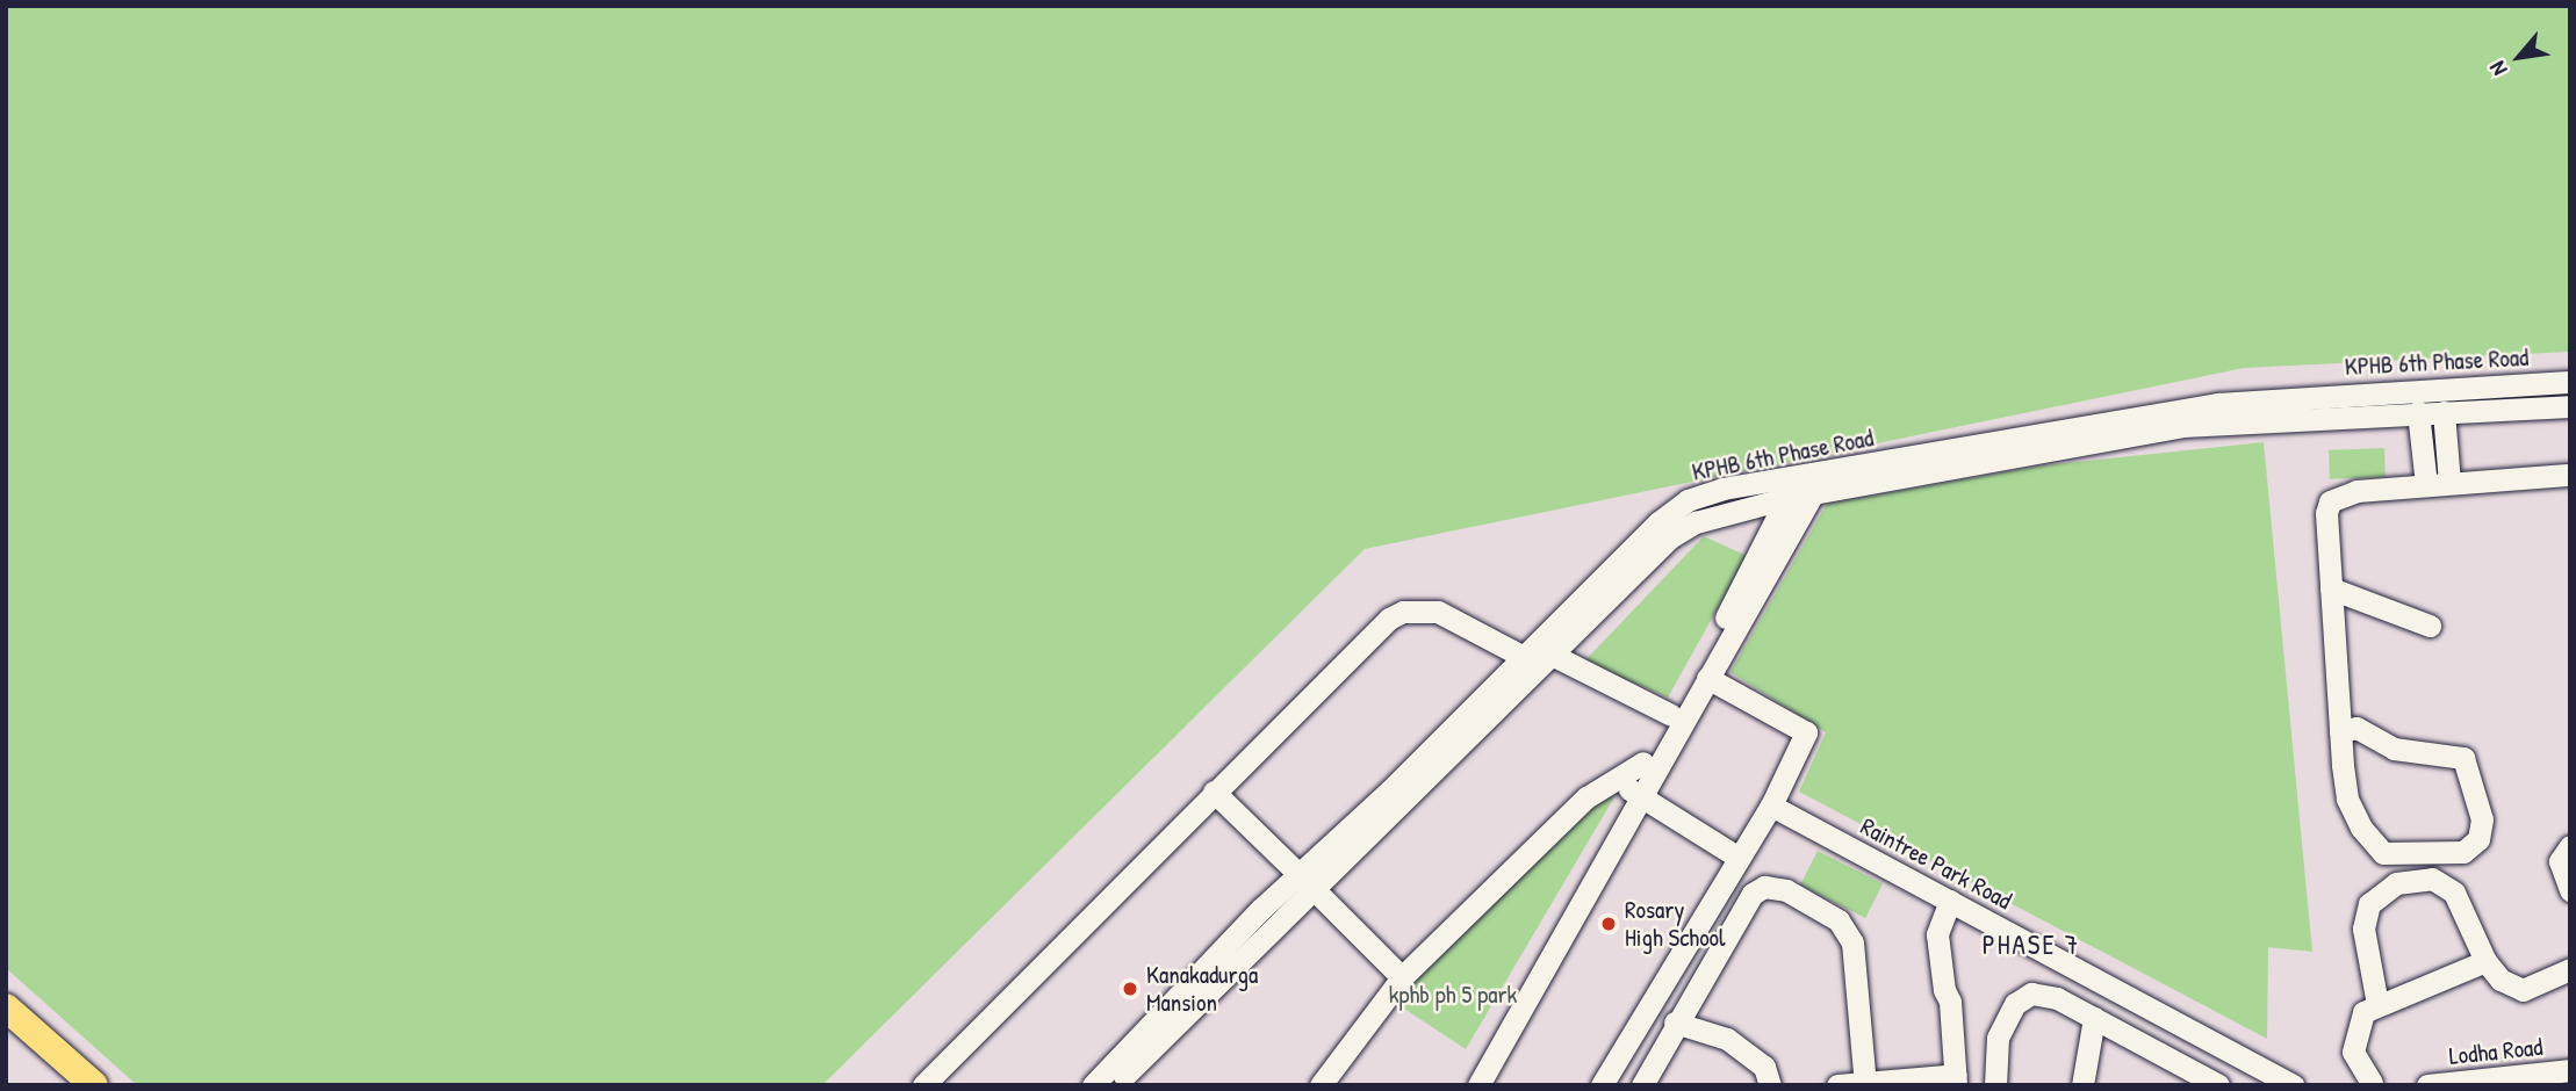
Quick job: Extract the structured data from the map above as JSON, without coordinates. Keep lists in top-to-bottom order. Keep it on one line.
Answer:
{"streets":{"street":["KPHB 6th Phase Road","Raintree Park Road","Lodha Road"]},"districts":["PHASE 7"],"parks":["kphb ph 5 park"],"places":["Rosary High School","Kanakadurga Mansion"],"north":"bottom left"}
